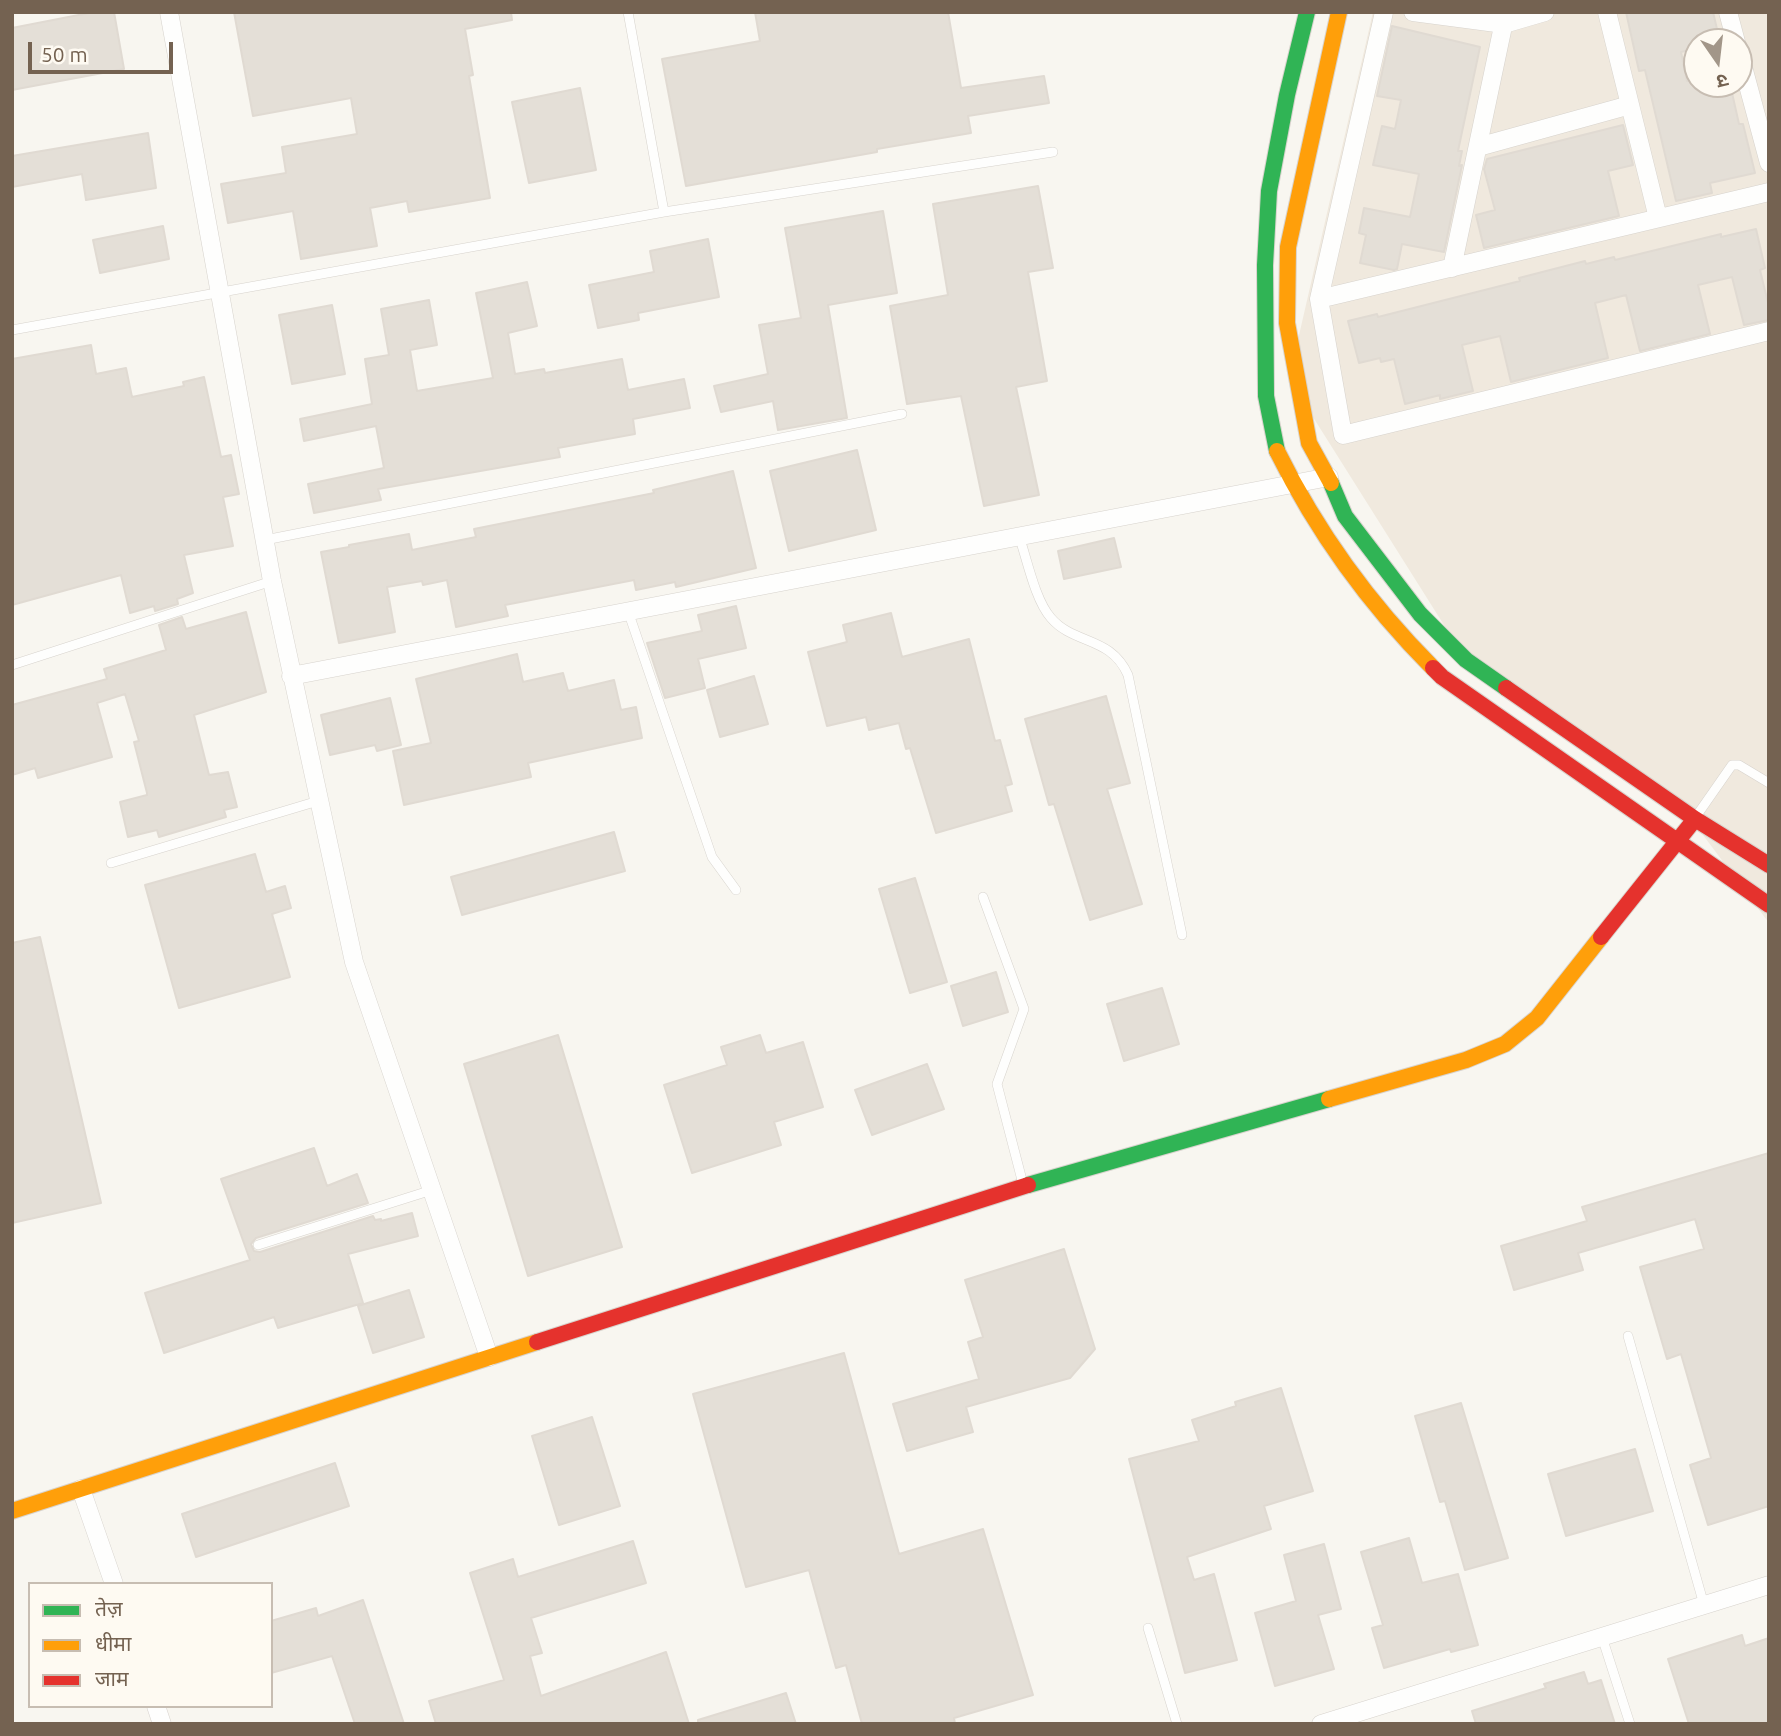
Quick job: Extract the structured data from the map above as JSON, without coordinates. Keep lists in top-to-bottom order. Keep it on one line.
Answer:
{"legend":["तेज़","धीमा","जाम"],"scale_bar":"50 m","north":"bottom"}
